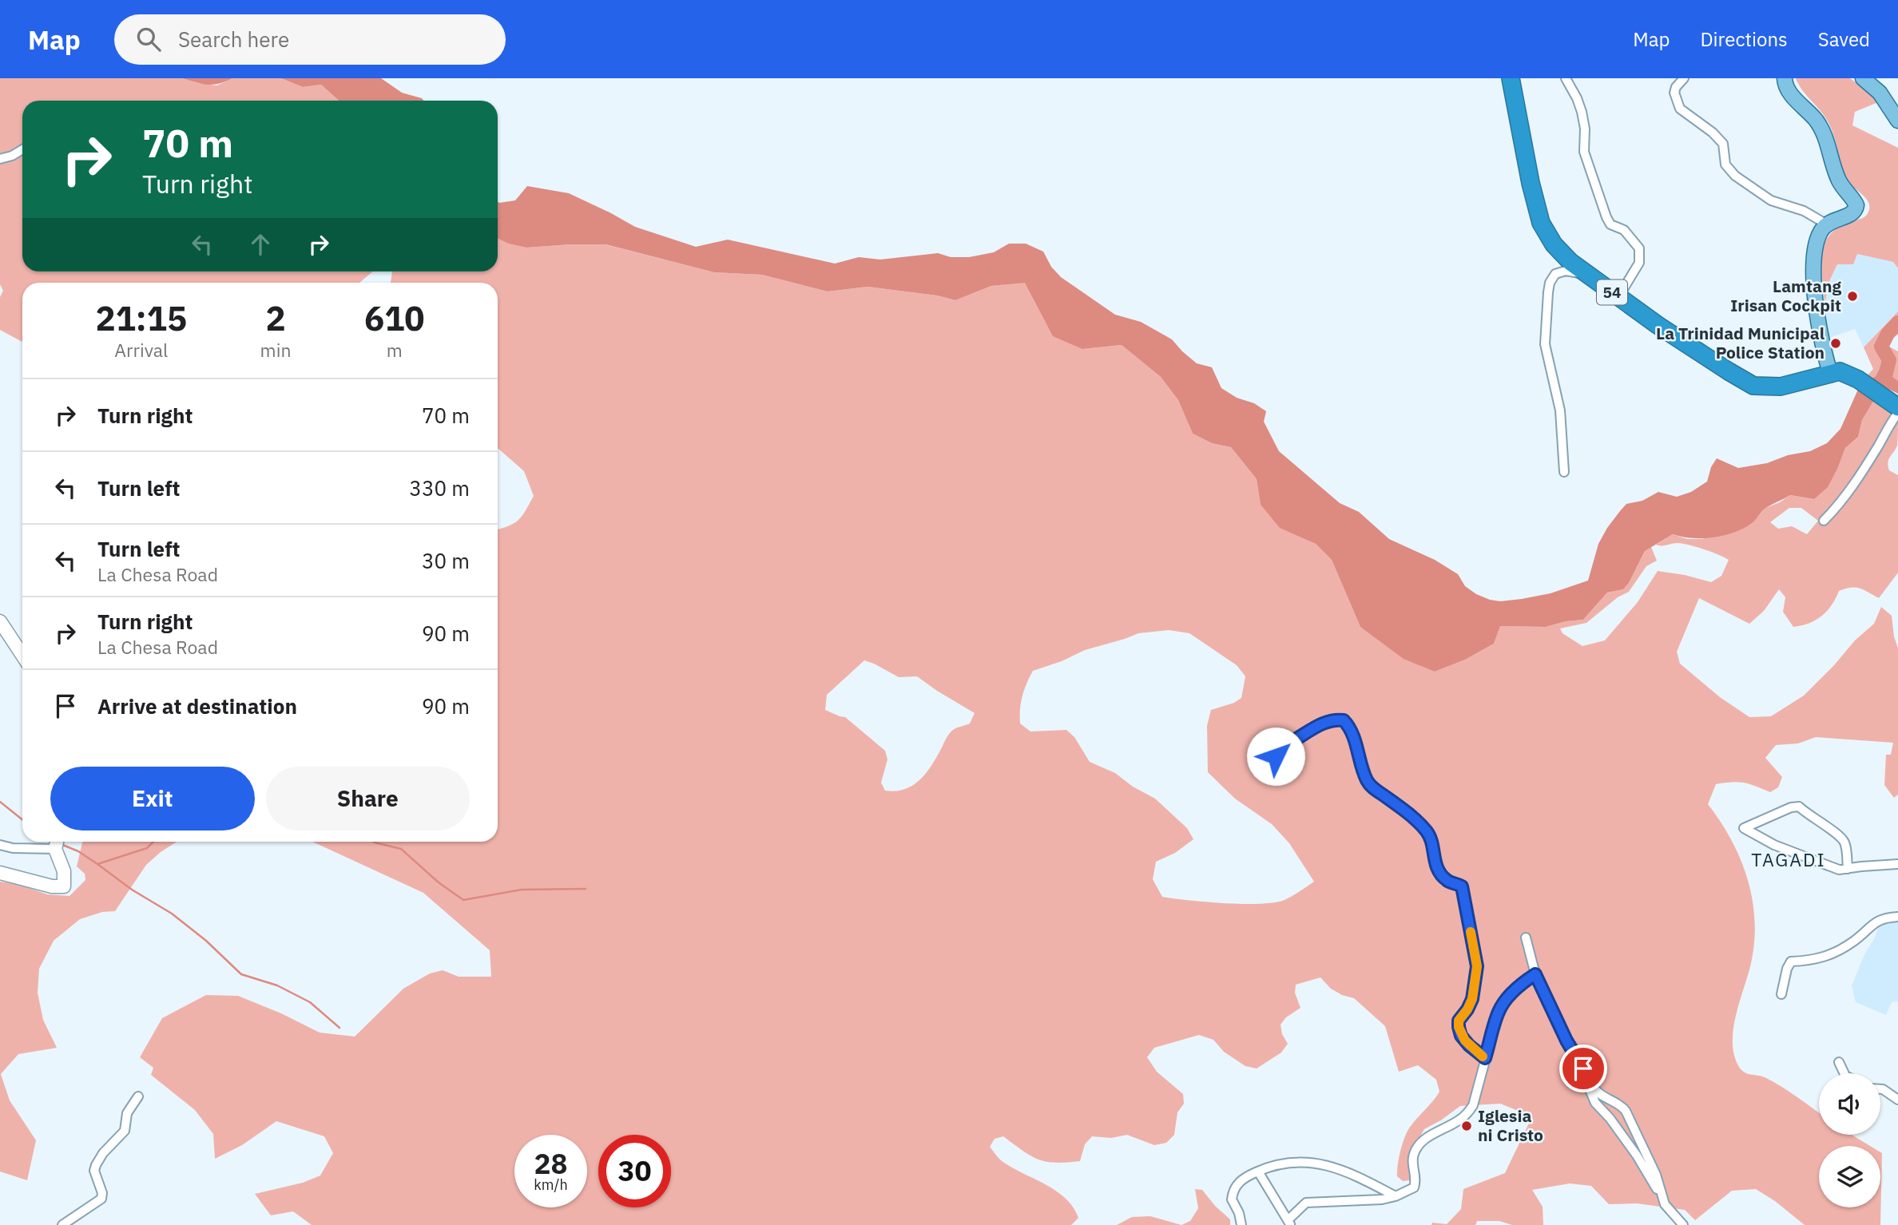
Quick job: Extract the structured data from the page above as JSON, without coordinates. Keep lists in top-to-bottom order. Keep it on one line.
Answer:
{"streets":{"highway":["54"]},"districts":["TAGADI"],"places":["Lamtang Irisan Cockpit","La Trinidad Municipal Police Station","Iglesia ni Cristo"],"page":{"header":"Map","search":"Search here","nav":["Map","Directions","Saved"],"turn":["70 m","Turn right"],"eta":["21:15","Arrival","2","min","610","m"],"list":[{"name":"Turn right","value":"70 m"},{"name":"Turn left","value":"330 m"},{"name":"Turn left","note":"La Chesa Road","value":"30 m"},{"name":"Turn right","note":"La Chesa Road","value":"90 m"},{"name":"Arrive at destination","value":"90 m"}],"buttons":["Exit","Share"],"speed":"28 km/h","limit":"30"}}
